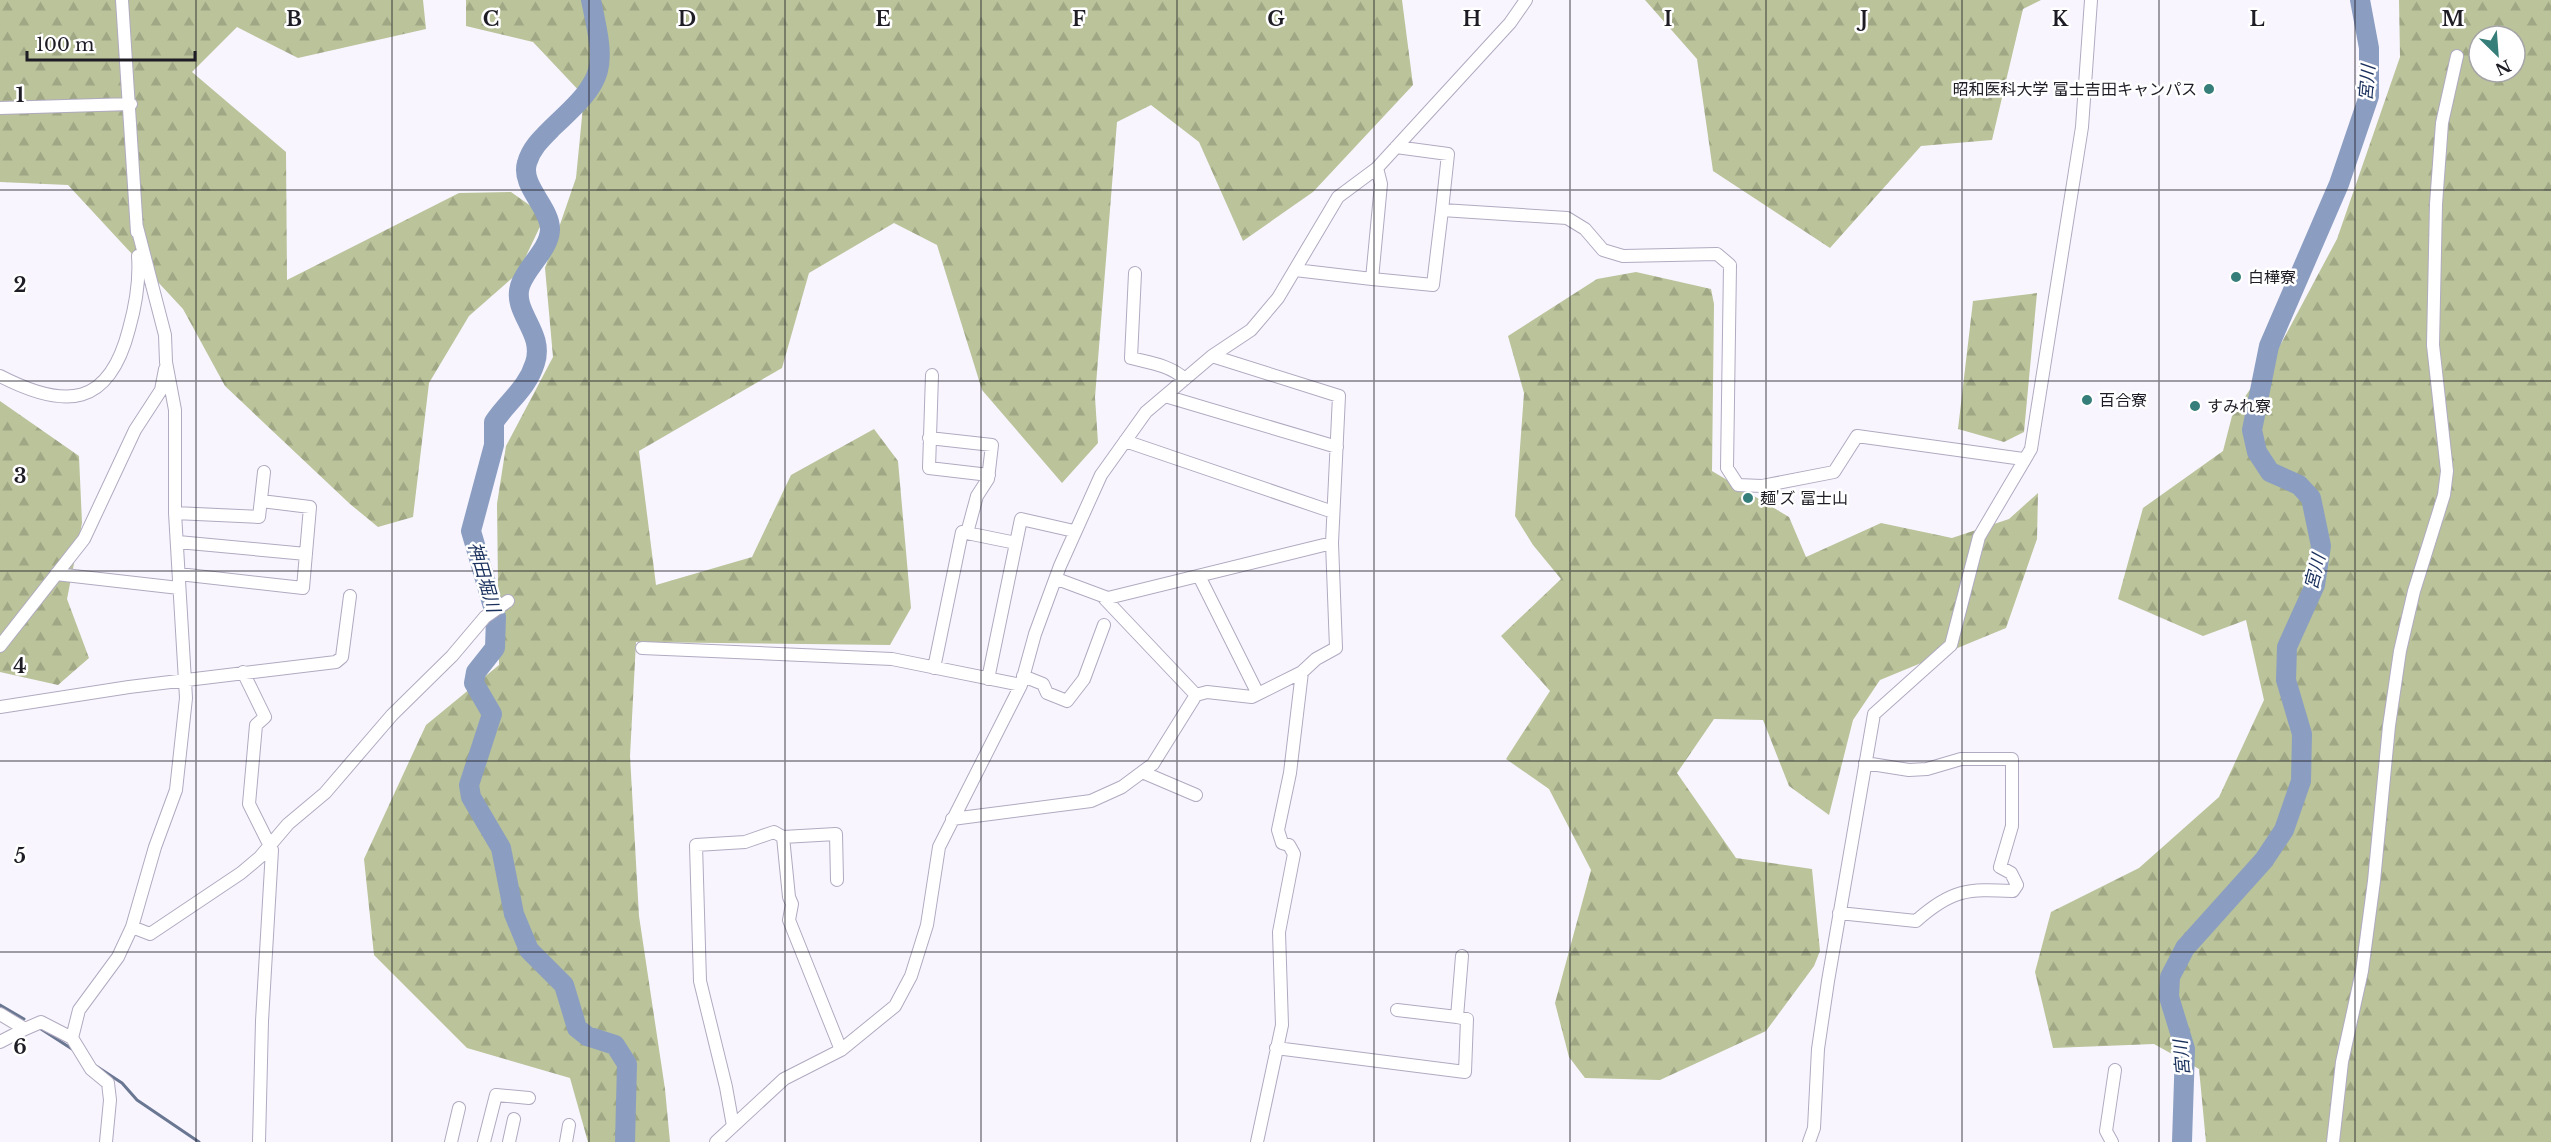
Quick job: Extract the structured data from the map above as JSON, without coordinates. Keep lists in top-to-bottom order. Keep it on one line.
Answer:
{"water":["宮川","神田堀川"],"places":["昭和医科大学 富士吉田キャンパス","白樺寮","百合寮","すみれ寮","麺'ズ 冨士山"],"scale_bar":"100 m","north":"bottom right","grid":{"columns":["B","C","D","E","F","G","H","I","J","K","L","M"],"rows":["1","2","3","4","5","6"]}}
